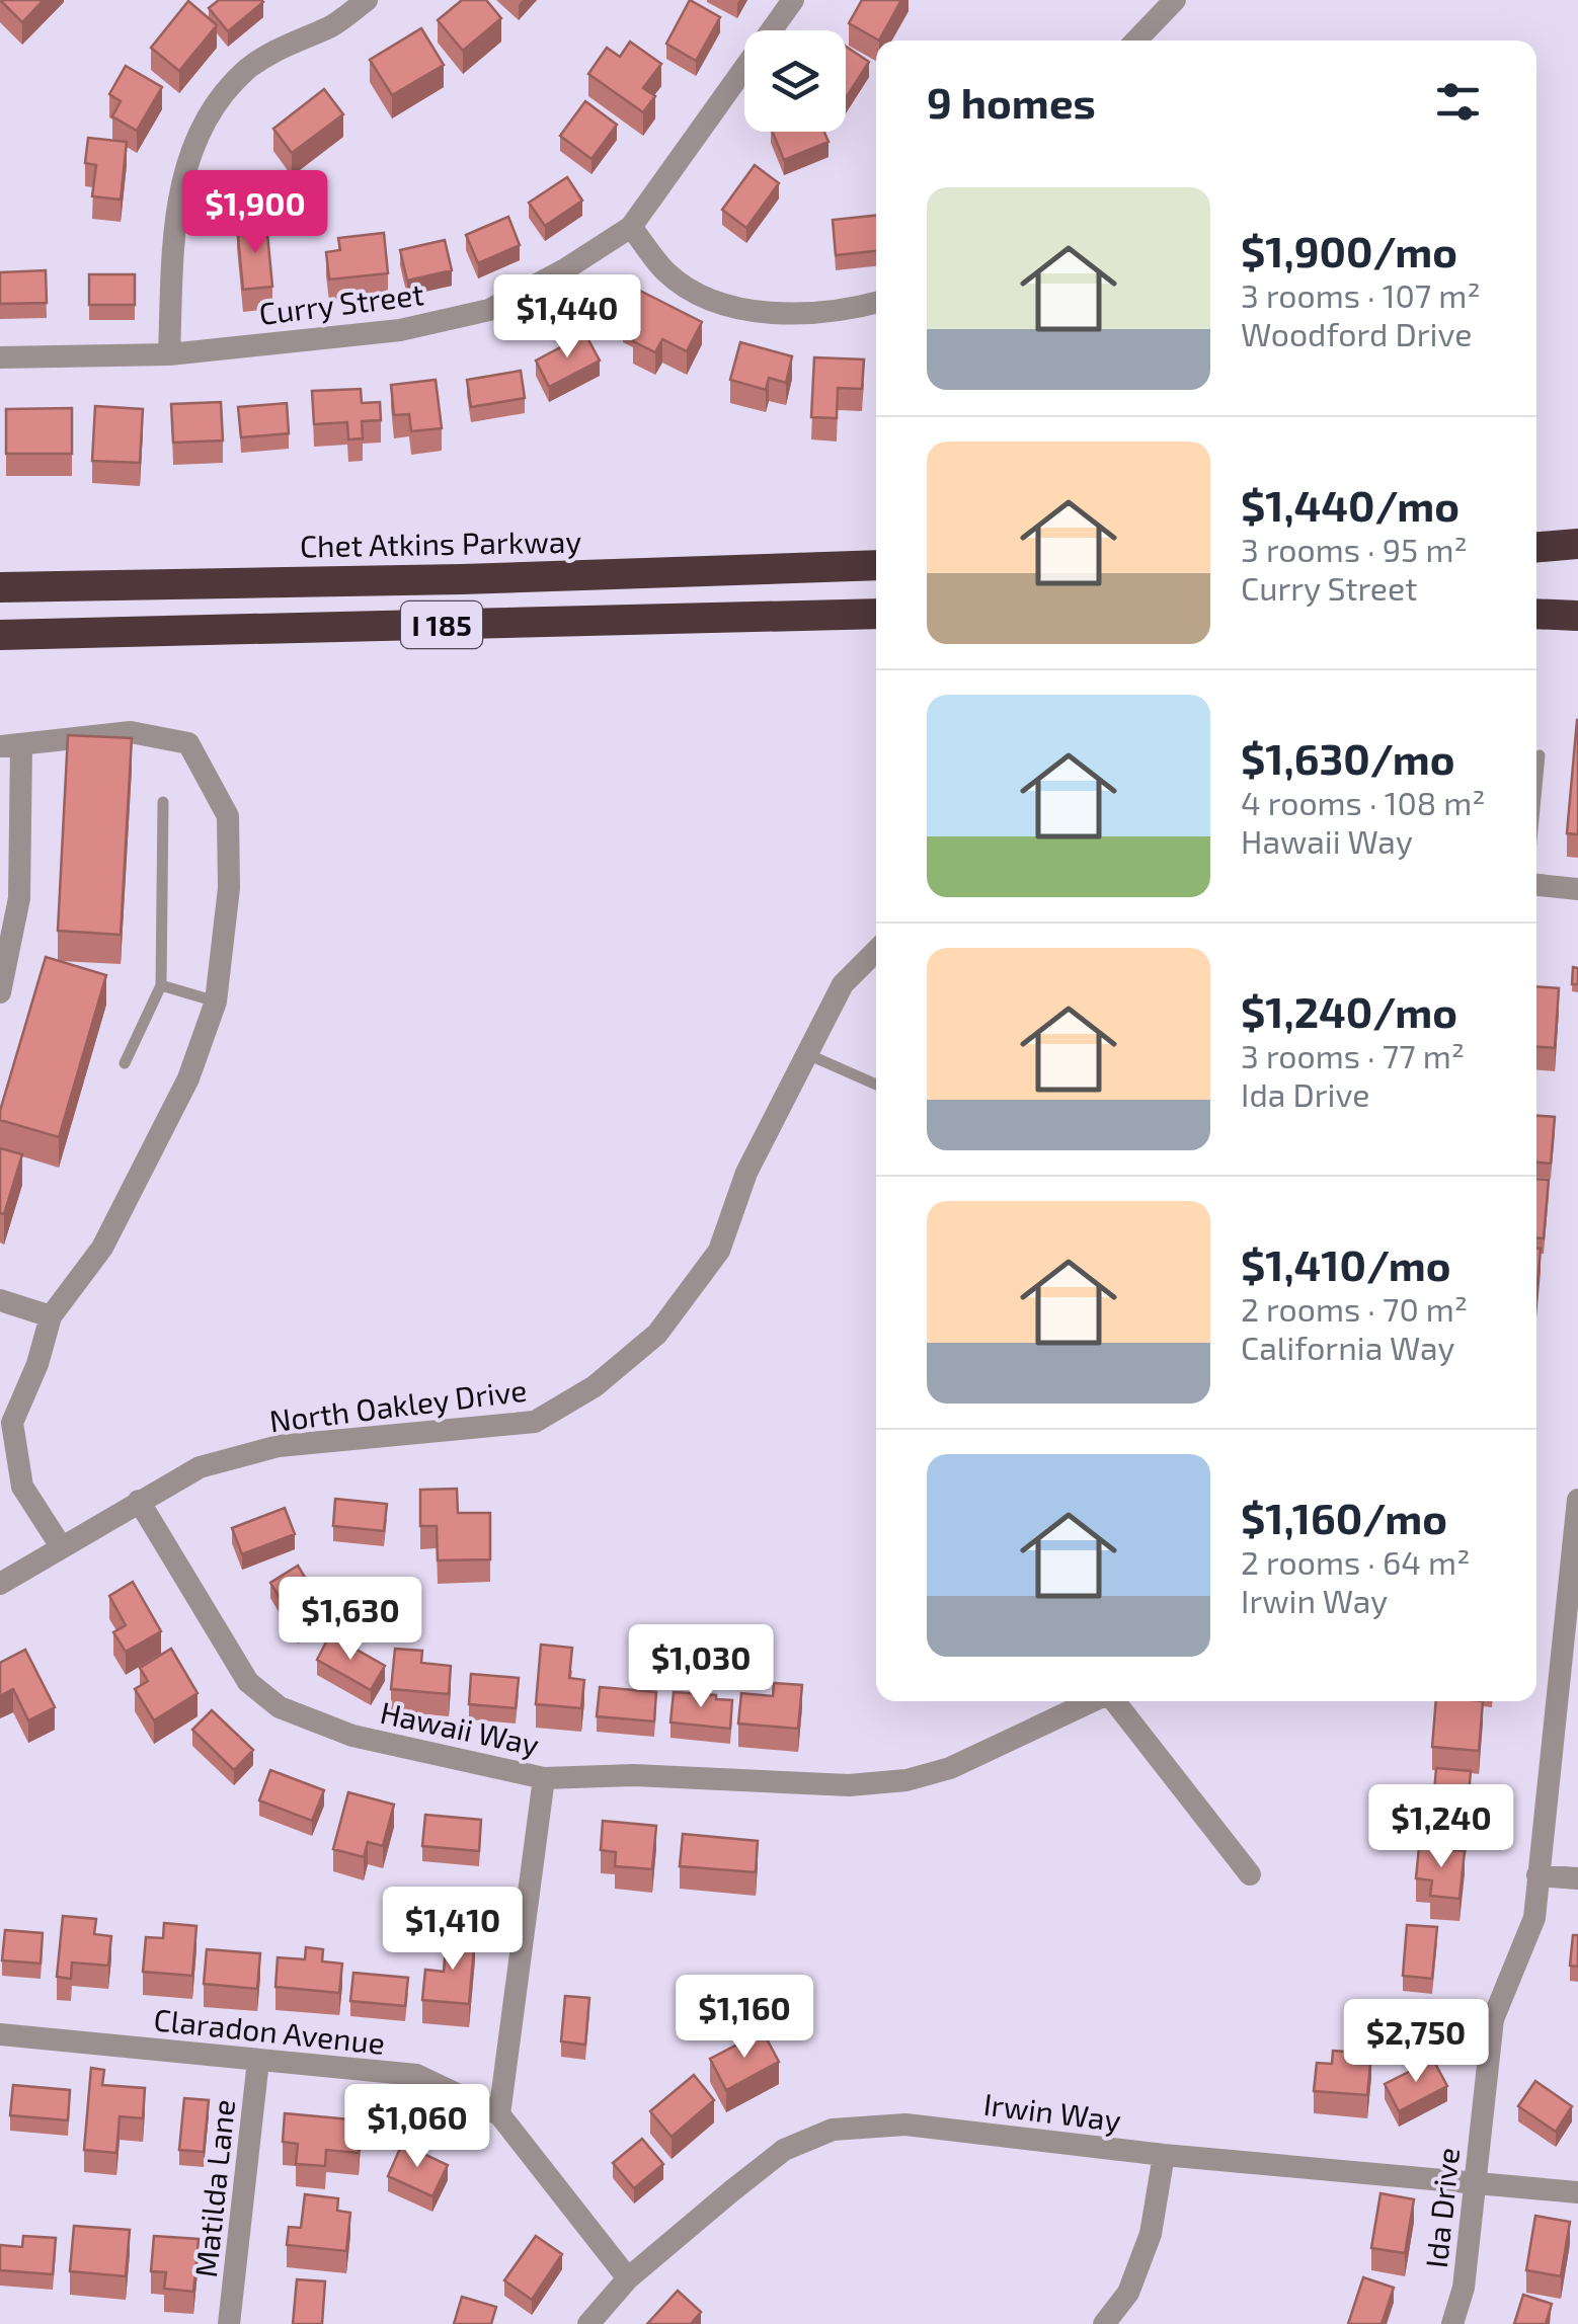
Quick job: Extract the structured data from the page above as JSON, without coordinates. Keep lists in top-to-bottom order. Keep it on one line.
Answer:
{"streets":{"highway":["Chet Atkins Parkway","I 185"],"street":["Curry Street","North Oakley Drive","Hawaii Way","Claradon Avenue","Irwin Way","Matilda Lane","Ida Drive"]},"crossings":[["North Oakley Drive","Hawaii Way"],["Claradon Avenue","Irwin Way"],["Claradon Avenue","Matilda Lane"],["Irwin Way","Ida Drive"]],"page":{"heading":"9 homes","list":[{"name":"$1,900/mo","note":"3 rooms · 107 m² · Woodford Drive"},{"name":"$1,440/mo","note":"3 rooms · 95 m² · Curry Street"},{"name":"$1,630/mo","note":"4 rooms · 108 m² · Hawaii Way"},{"name":"$1,240/mo","note":"3 rooms · 77 m² · Ida Drive"},{"name":"$1,410/mo","note":"2 rooms · 70 m² · California Way"},{"name":"$1,160/mo","note":"2 rooms · 64 m² · Irwin Way"}],"price":["$1,900","$1,440","$1,630","$1,030","$1,240","$1,410","$1,160","$2,750","$1,060"]}}
